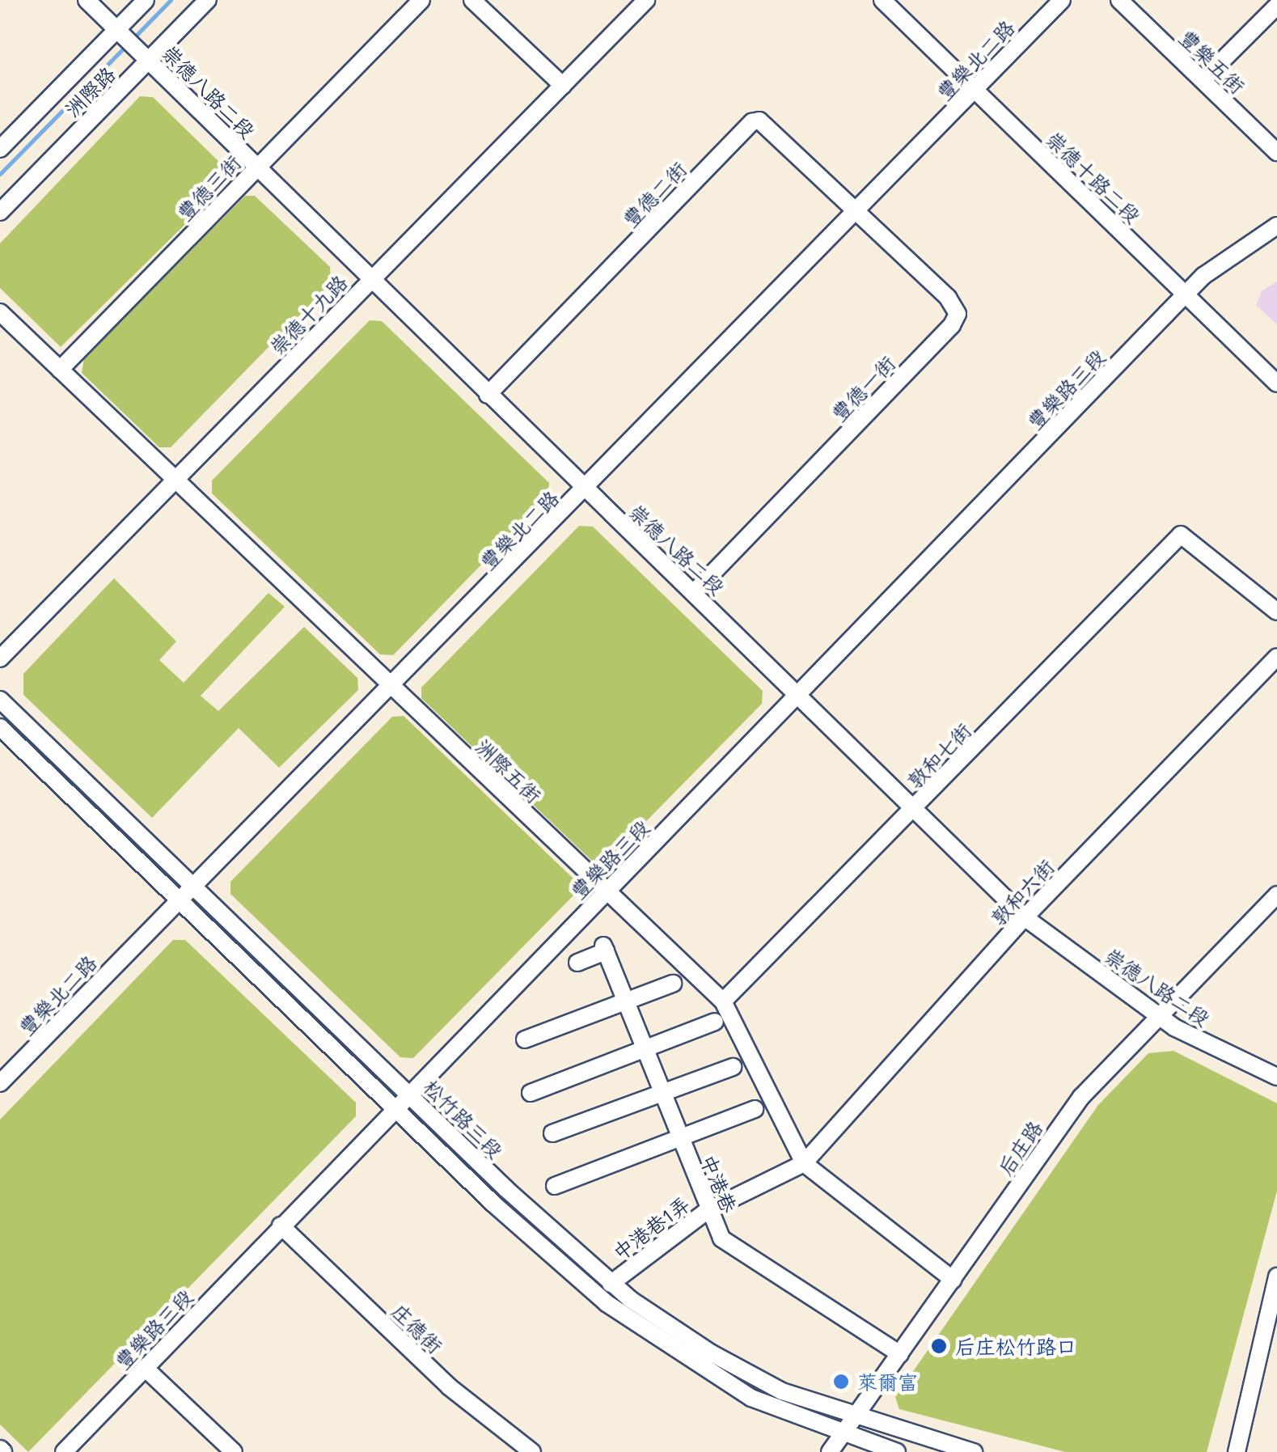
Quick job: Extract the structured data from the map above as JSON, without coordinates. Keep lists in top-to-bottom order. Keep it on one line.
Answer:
{"streets":{"street":["豐樂北二路","豐樂五街","洲際路","崇德八路二段","崇德十路二段","豐德三街","豐德二街","崇德十九路","豐德一街","豐樂路三段","敦和七街","洲際五街","敦和六街","松竹路三段","后庄路","中港巷","中港巷1弄","庄德街"]},"crossings":[["豐樂北二路","崇德八路二段"],["豐樂北二路","崇德十路二段"],["豐樂北二路","豐德二街"],["豐樂北二路","豐德一街"],["豐樂北二路","洲際五街"],["豐樂北二路","松竹路三段"],["洲際路","崇德八路二段"],["崇德八路二段","豐德三街"],["崇德八路二段","豐德二街"],["崇德八路二段","崇德十九路"],["崇德八路二段","豐德一街"],["崇德八路二段","豐樂路三段"],["崇德八路二段","敦和七街"],["崇德八路二段","敦和六街"],["崇德八路二段","后庄路"],["崇德十路二段","豐樂路三段"],["豐德三街","洲際五街"],["豐德二街","豐德一街"],["崇德十九路","洲際五街"],["豐樂路三段","洲際五街"],["豐樂路三段","松竹路三段"],["豐樂路三段","庄德街"],["敦和七街","洲際五街"],["洲際五街","敦和六街"],["洲際五街","后庄路"],["洲際五街","中港巷1弄"],["敦和六街","中港巷1弄"],["松竹路三段","后庄路"],["松竹路三段","中港巷1弄"],["后庄路","中港巷"],["中港巷","中港巷1弄"]],"places":["后庄松竹路口","萊爾富"]}
